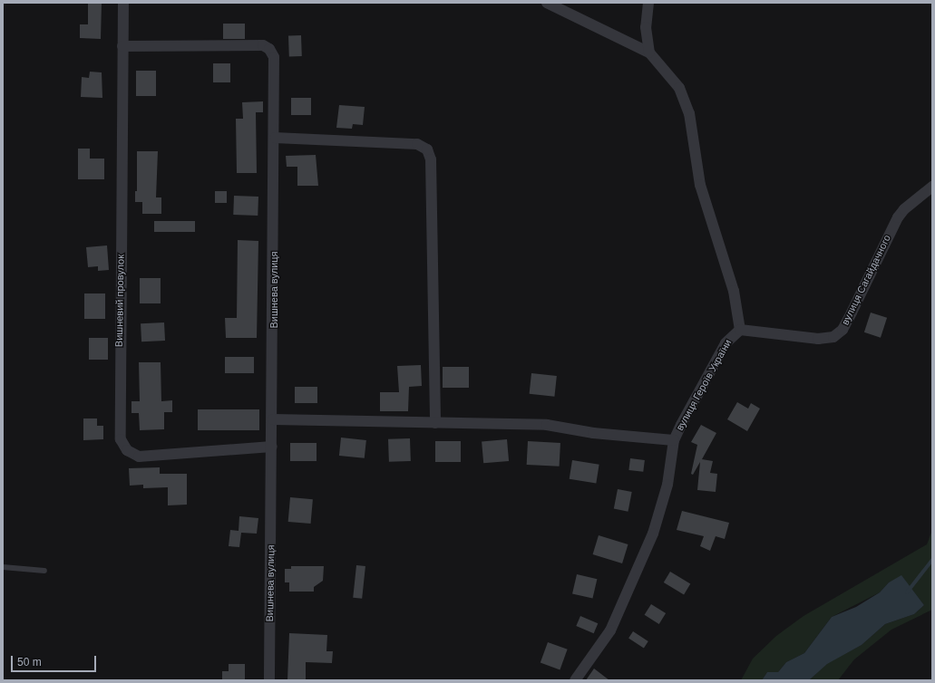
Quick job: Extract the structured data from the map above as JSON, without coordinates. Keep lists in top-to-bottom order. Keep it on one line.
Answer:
{"streets":{"street":["вулиця Сагайдачного","Вишнева вулиця","Вишневий провулок","вулиця Героїв України"]},"crossings":[["вулиця Сагайдачного","вулиця Героїв України"],["Вишнева вулиця","Вишневий провулок"]],"scale_bar":"50 m"}
